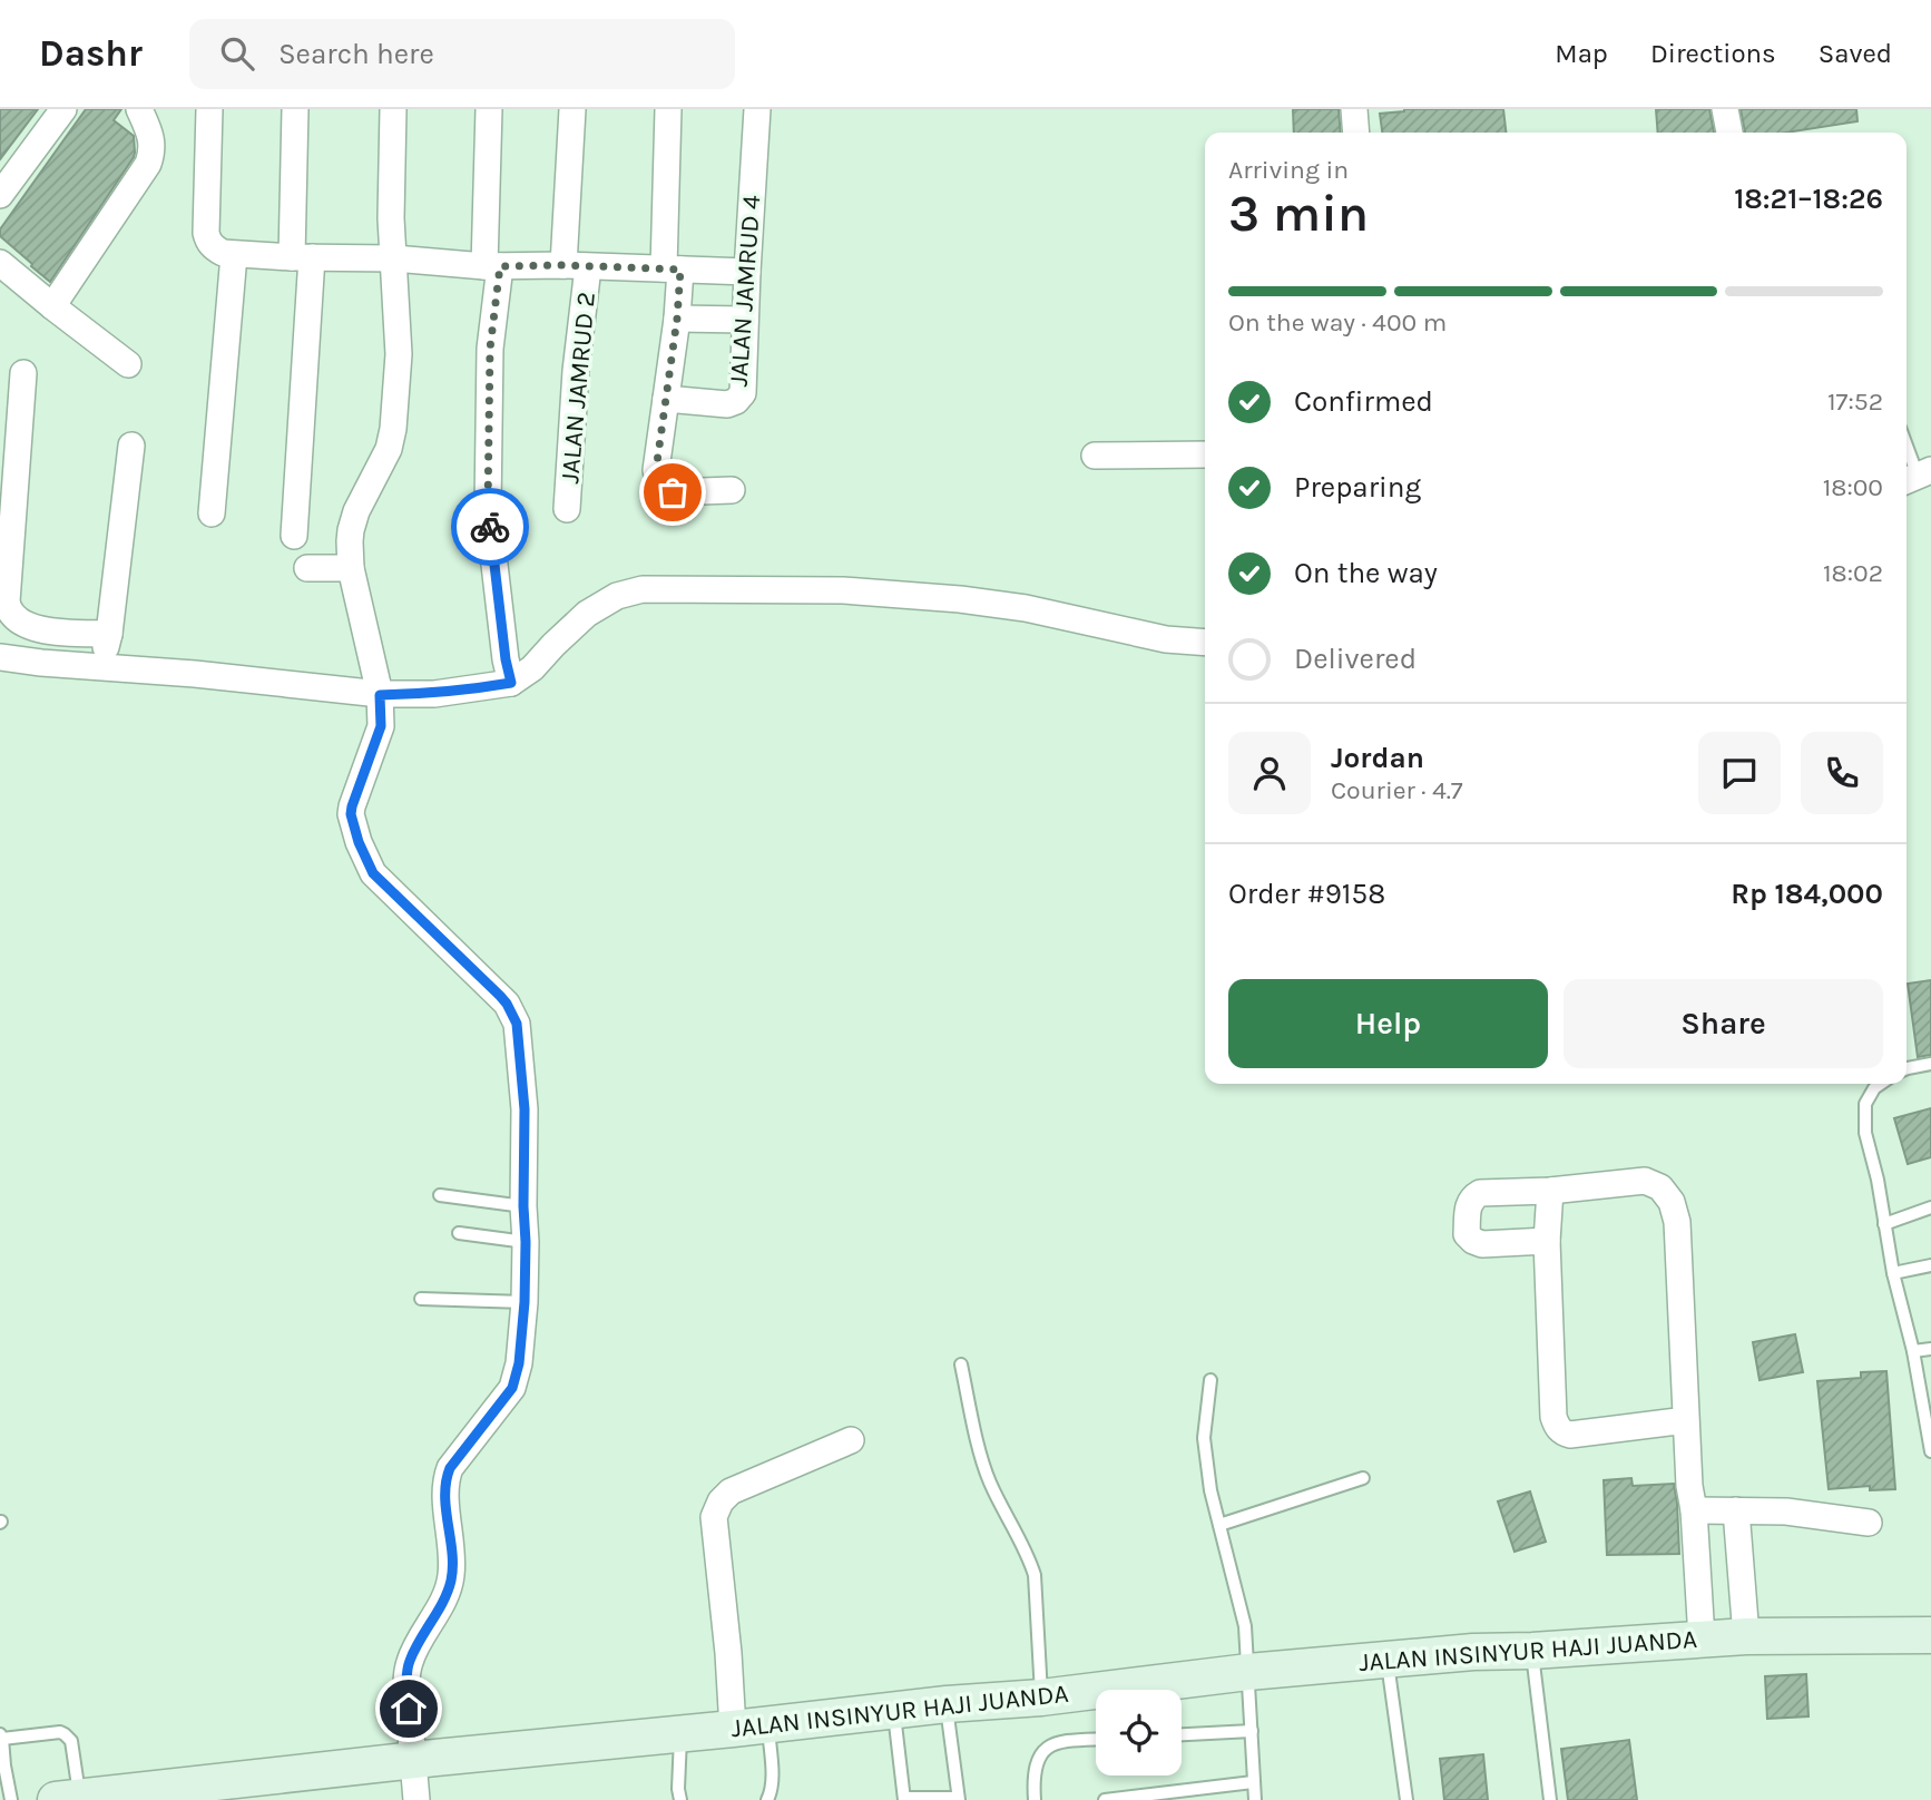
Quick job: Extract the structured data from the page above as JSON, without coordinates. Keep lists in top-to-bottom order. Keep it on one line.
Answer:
{"streets":{"main road":["JALAN INSINYUR HAJI JUANDA"],"street":["JALAN JAMRUD 4","JALAN JAMRUD 2"]},"page":{"header":"Dashr","search":"Search here","nav":["Map","Directions","Saved"],"heading":["3 min","Arriving in","18:21–18:26"],"panel":["Jordan","Courier · 4.7","Order #9158","Rp 184,000"],"bar":"On the way · 400 m","list":[["Confirmed","17:52"],["Preparing","18:00"],["On the way","18:02"],"Delivered"],"buttons":["Help","Share"]}}
